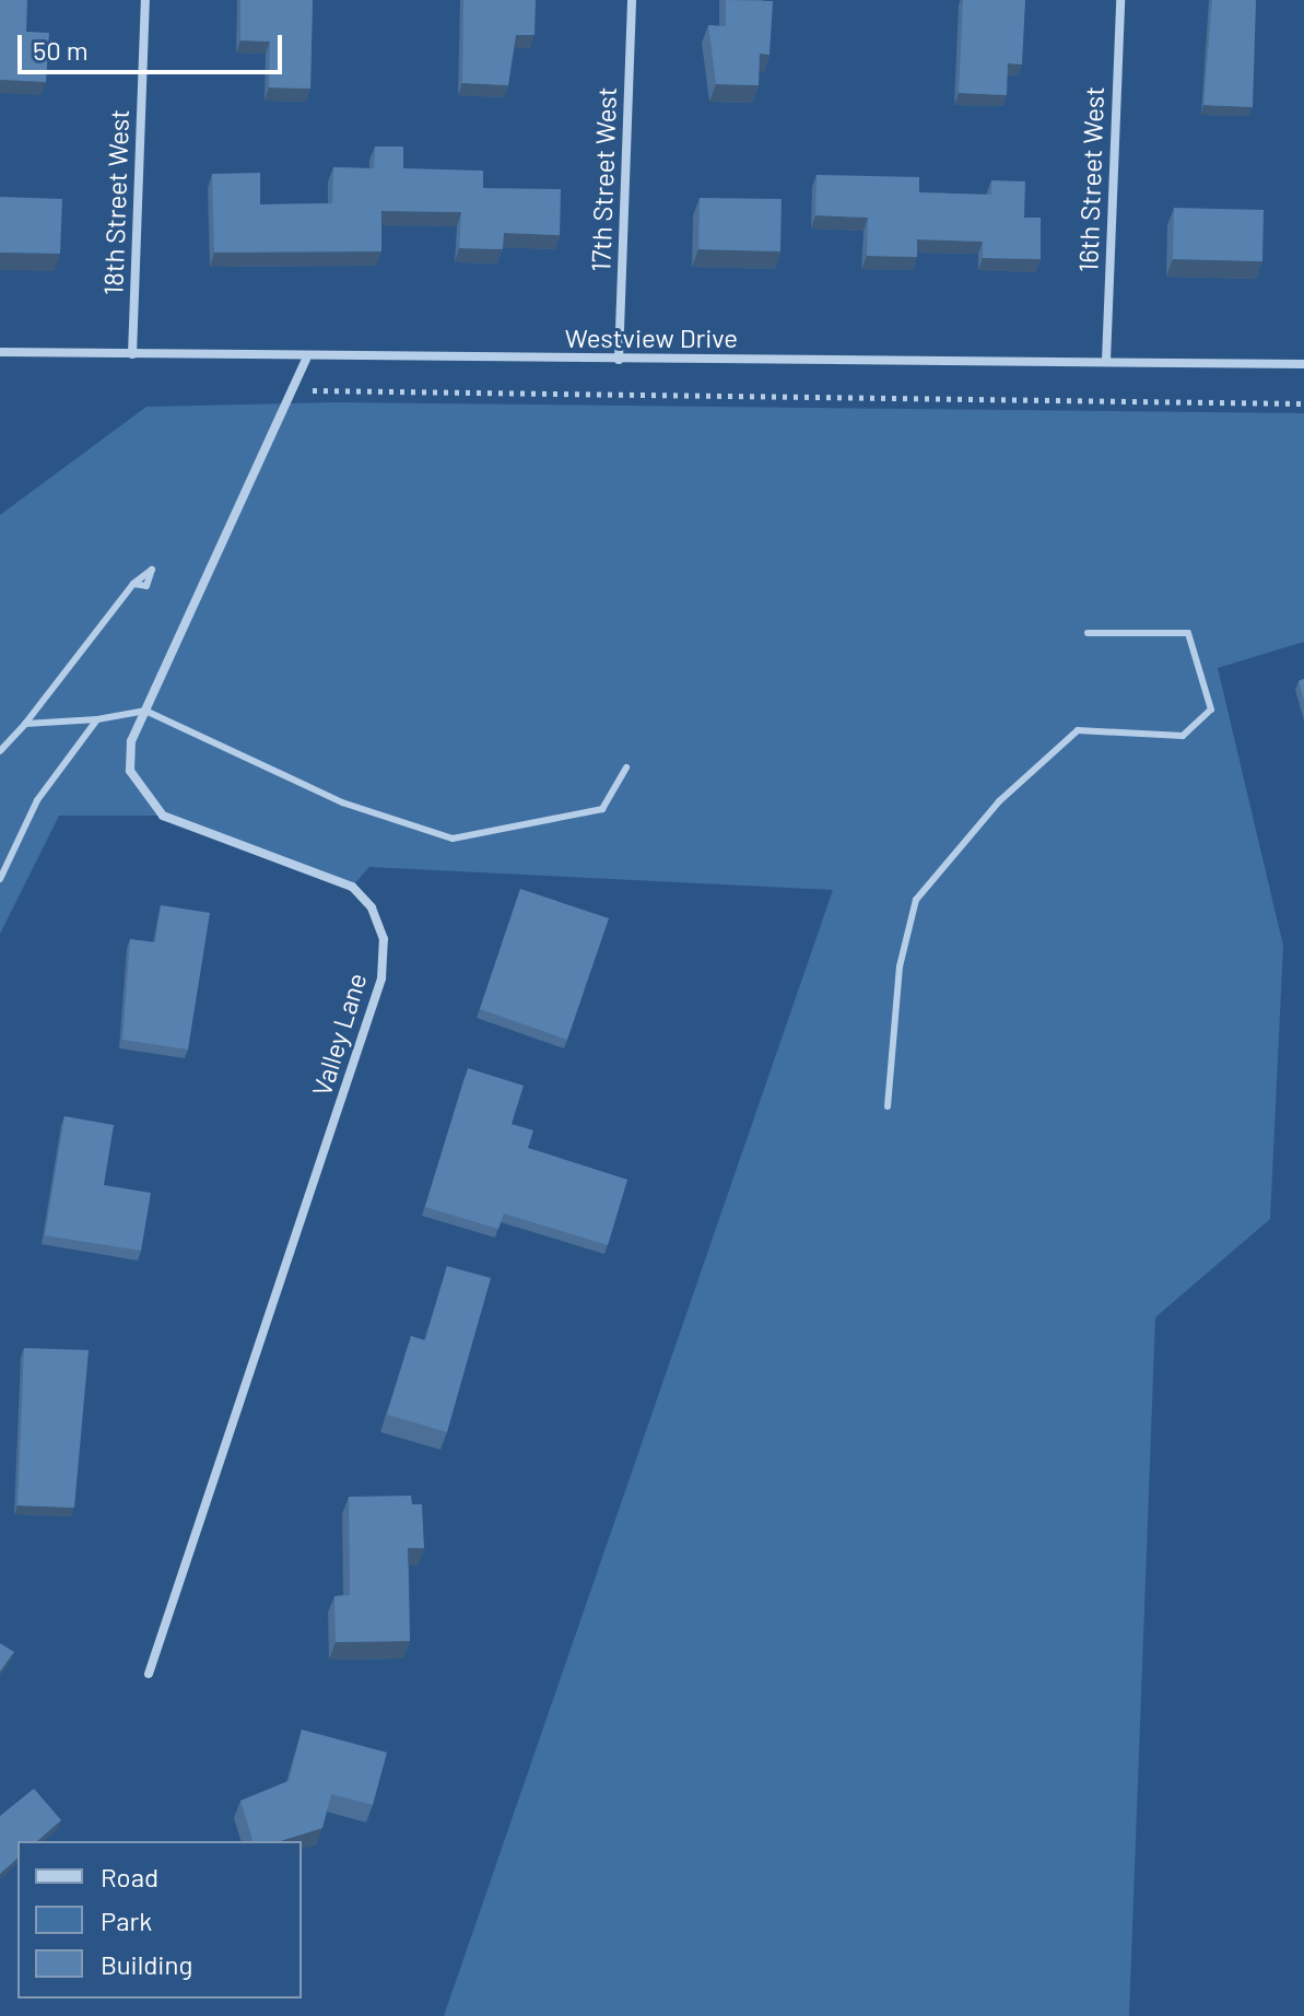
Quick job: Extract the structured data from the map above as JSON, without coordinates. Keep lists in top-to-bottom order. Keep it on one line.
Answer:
{"streets":{"street":["17th Street West","16th Street West","18th Street West","Westview Drive","Valley Lane"]},"crossings":[["17th Street West","Westview Drive"],["16th Street West","Westview Drive"],["18th Street West","Westview Drive"],["Westview Drive","Valley Lane"]],"legend":["Road","Park","Building"],"scale_bar":"50 m"}
